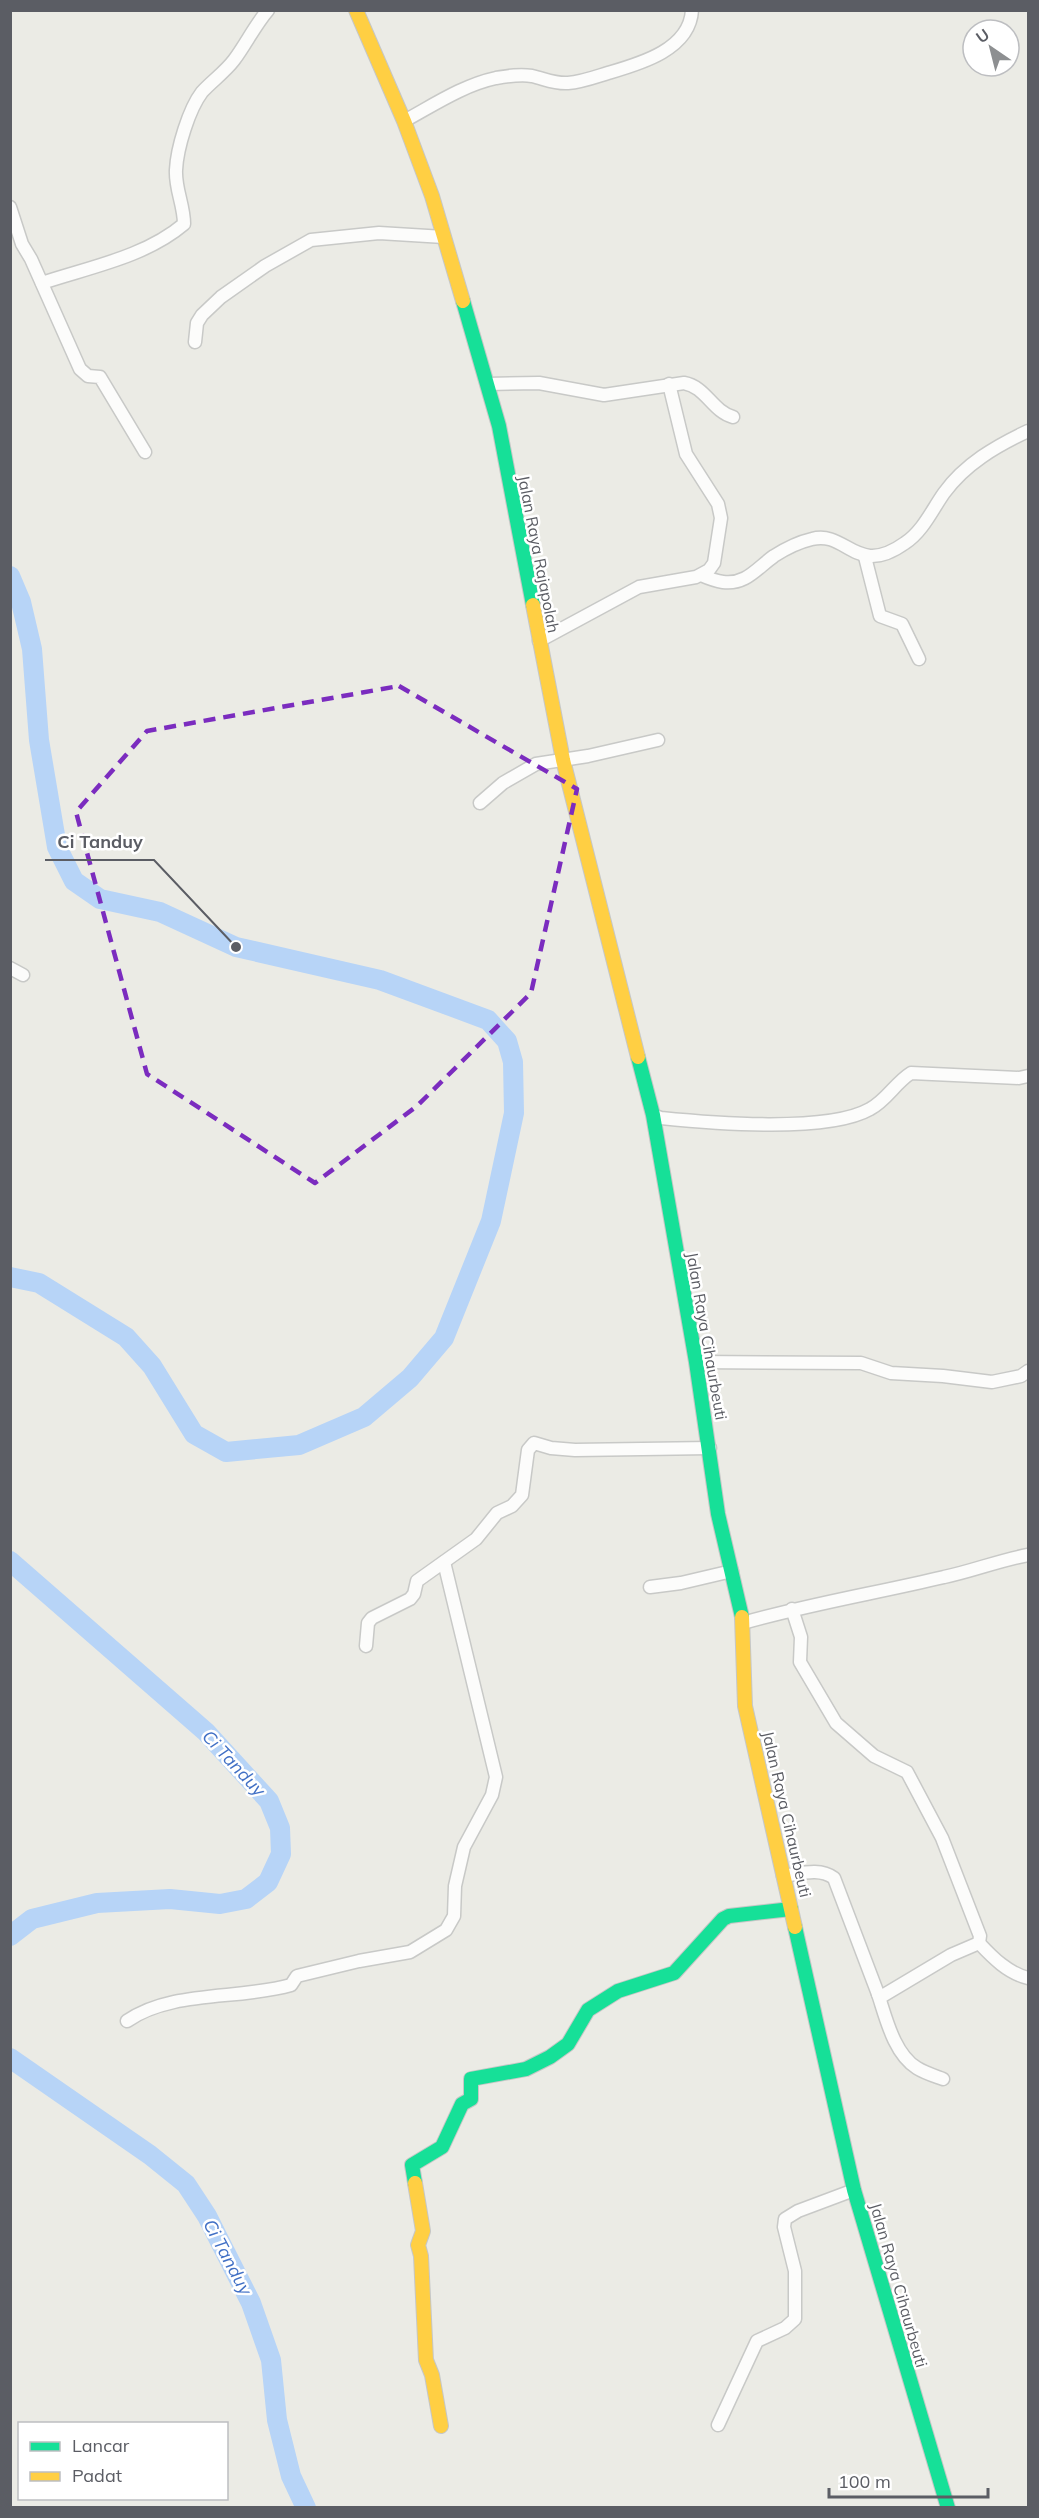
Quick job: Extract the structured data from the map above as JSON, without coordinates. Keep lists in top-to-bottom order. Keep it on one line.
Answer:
{"streets":{"main road":["Jalan Raya Rajapolah","Jalan Raya Cihaurbeuti"]},"crossings":[["Jalan Raya Rajapolah","Jalan Raya Cihaurbeuti"]],"water":["Ci Tanduy"],"places":["Ci Tanduy"],"legend":["Lancar","Padat"],"scale_bar":"100 m","north":"top left"}
